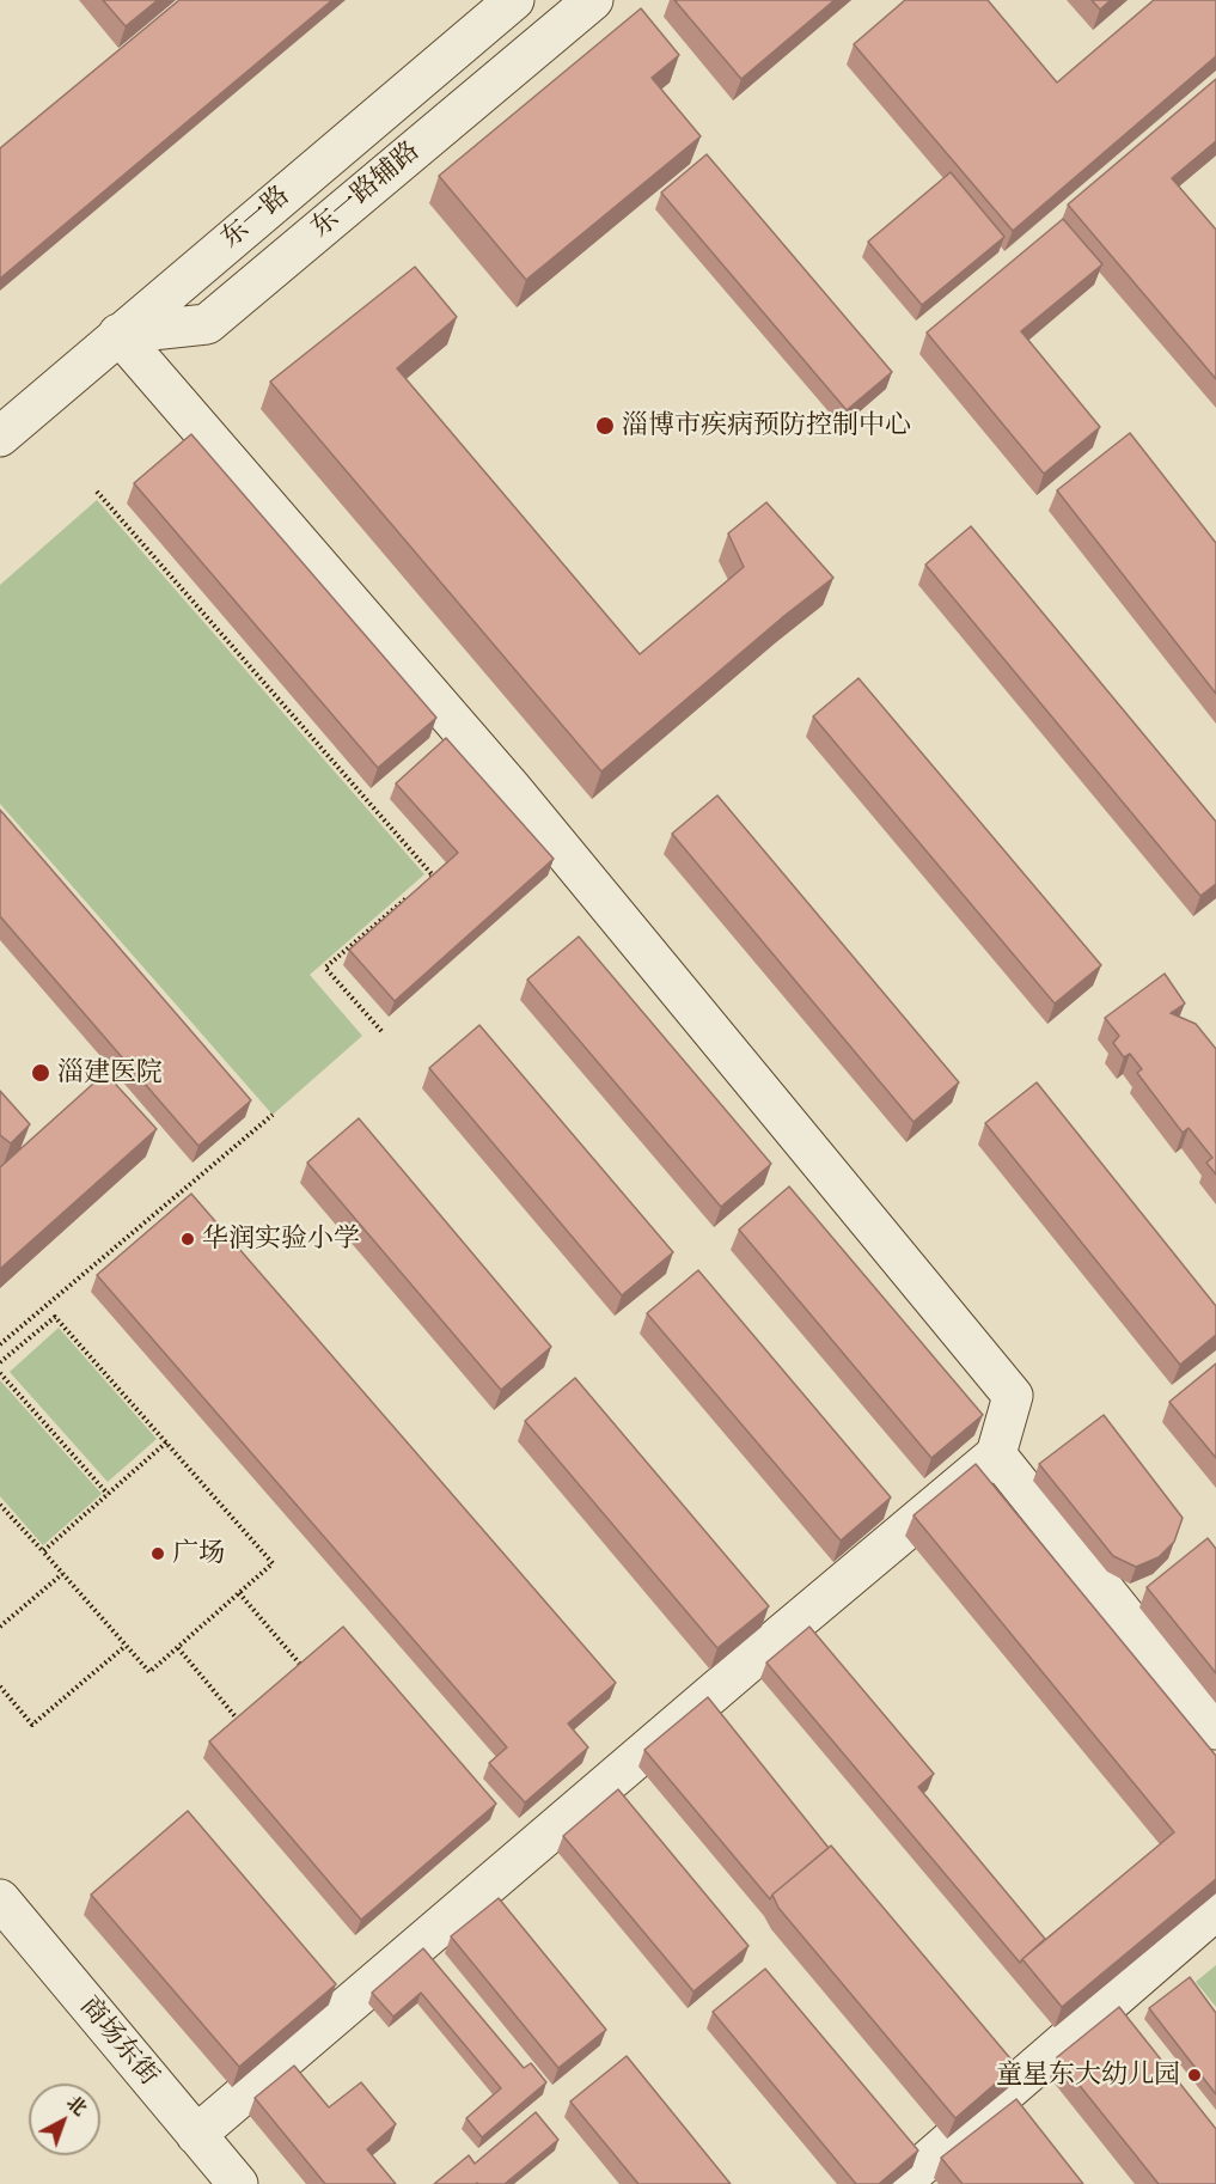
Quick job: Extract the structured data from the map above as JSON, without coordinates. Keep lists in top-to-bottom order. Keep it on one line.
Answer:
{"streets":{"street":["东一路辅路","东一路","商场东街"]},"crossings":[["东一路辅路","东一路"]],"places":["淄博市疾病预防控制中心","淄建医院","华润实验小学","广场","童星东大幼儿园"],"north":"top right"}
